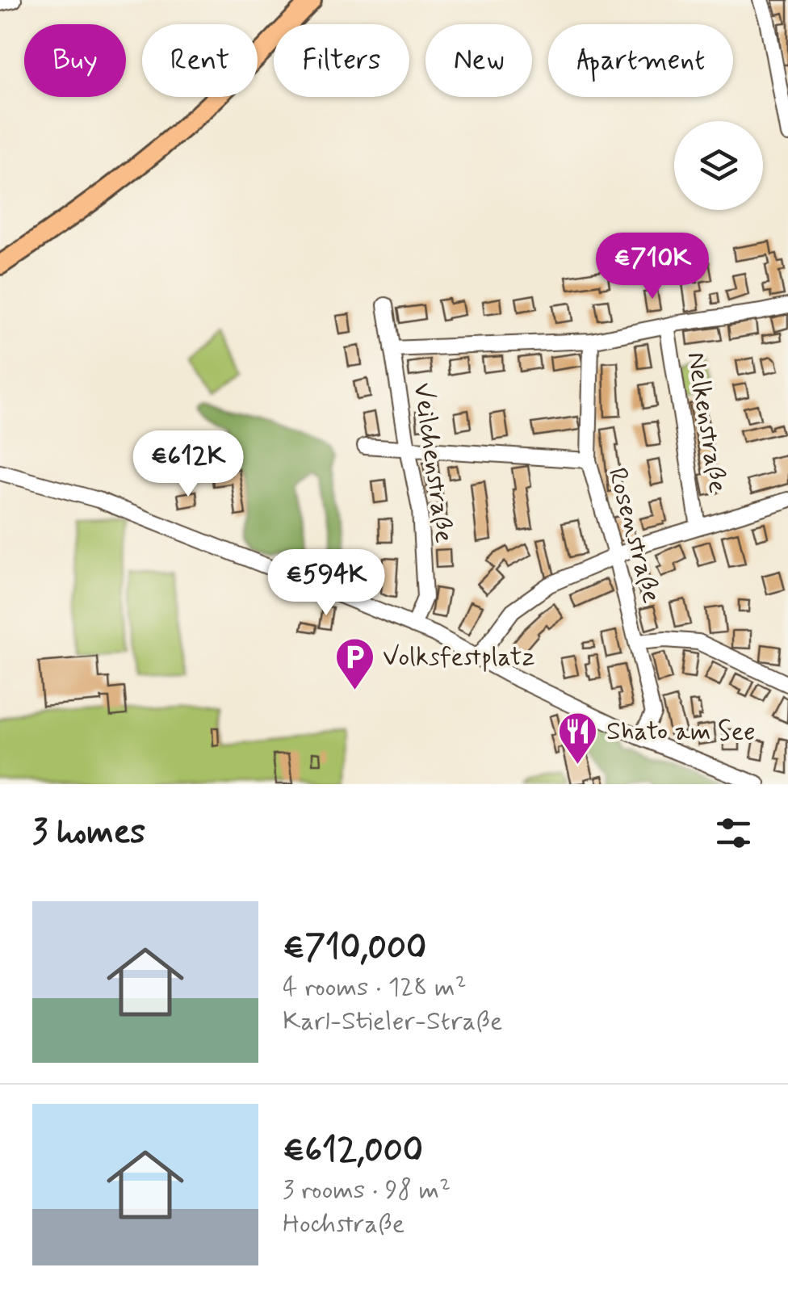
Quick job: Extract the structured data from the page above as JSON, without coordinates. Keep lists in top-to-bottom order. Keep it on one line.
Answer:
{"streets":{"street":["Nelkenstraße","Veilchenstraße","Rosenstraße"]},"places":{"parking":["Volksfestplatz"],"restaurant":["Shato am See"]},"page":{"chip":["Buy","Rent","Filters","New","Apartment"],"price":["€710K","€612K","€594K"],"heading":"3 homes","list":[{"name":"€710,000","note":"4 rooms · 128 m² · Karl-Stieler-Straße"},{"name":"€612,000","note":"3 rooms · 98 m² · Hochstraße"}]}}
